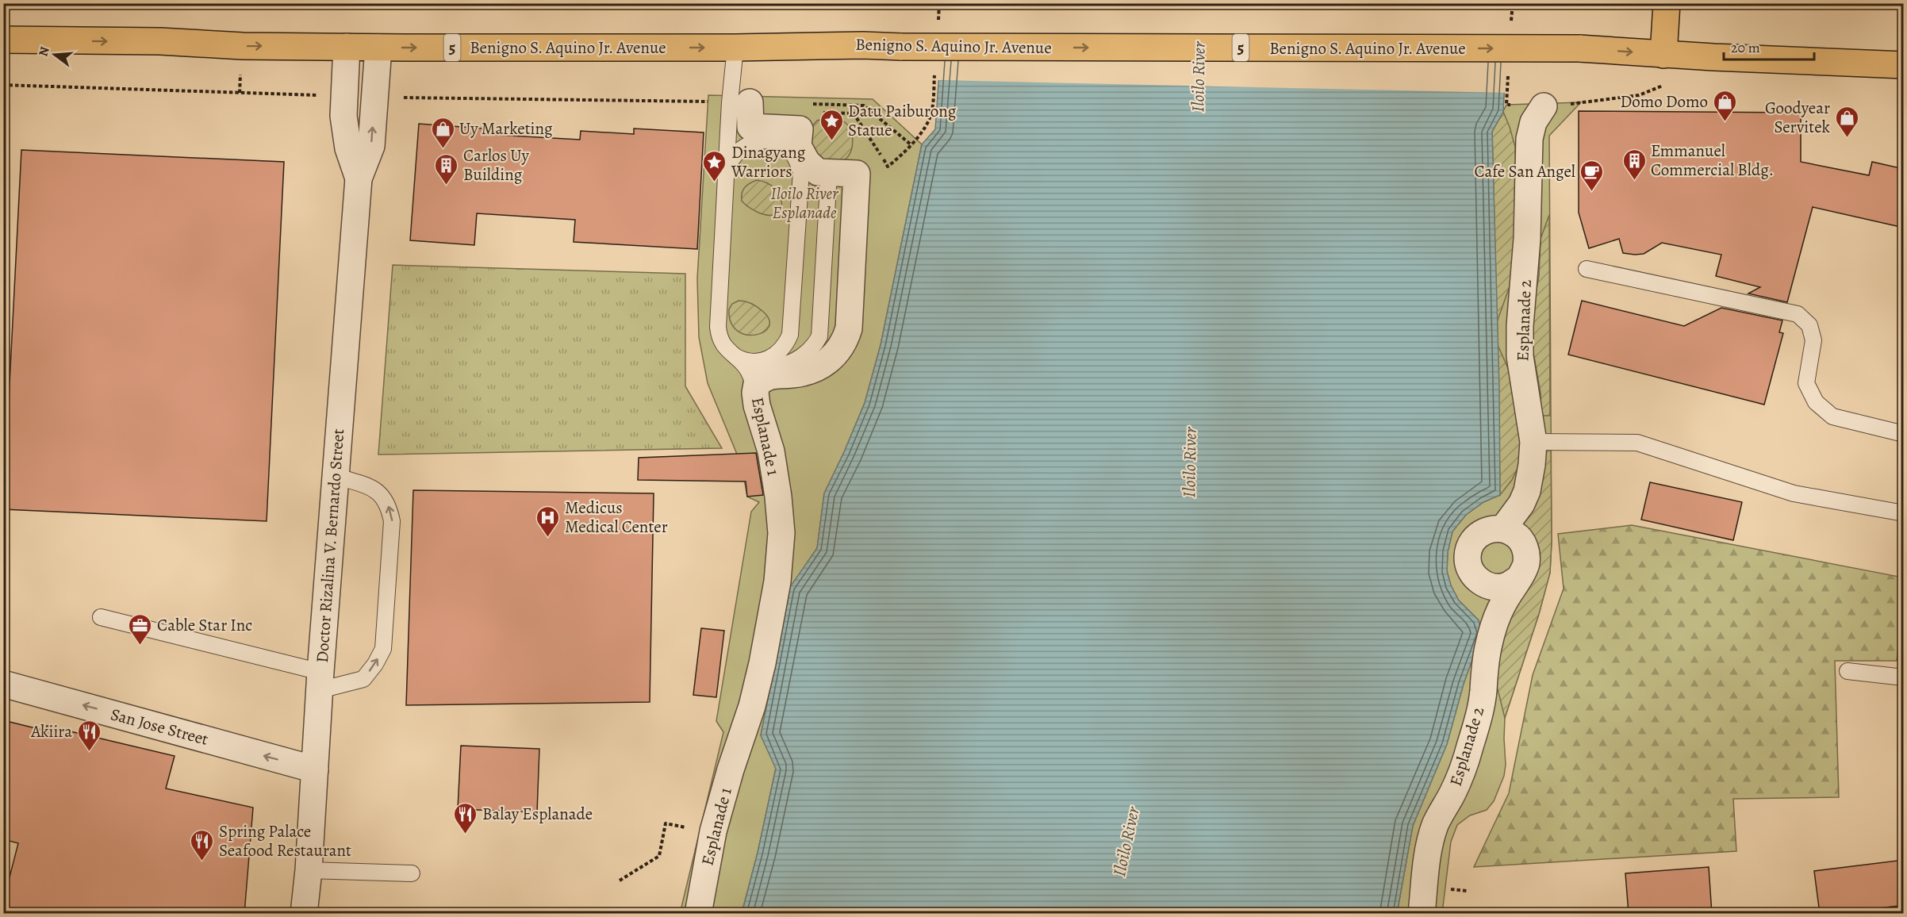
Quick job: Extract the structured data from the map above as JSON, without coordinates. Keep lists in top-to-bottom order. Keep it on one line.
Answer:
{"streets":{"highway":["Benigno S. Aquino Jr. Avenue","5"],"street":["Esplanade 2","Esplanade 1","Doctor Rizalina V. Bernardo Street","San Jose Street"]},"crossings":[["Benigno S. Aquino Jr. Avenue","Doctor Rizalina V. Bernardo Street"],["Doctor Rizalina V. Bernardo Street","San Jose Street"]],"one_way":["Benigno S. Aquino Jr. Avenue","San Jose Street"],"water":["Iloilo River"],"parks":["Iloilo River Esplanade"],"places":{"shop":["Domo Domo","Goodyear Servitek","Uy Marketing"],"place":["Datu Paiburong Statue","Dinagyang Warriors"],"building":["Emmanuel Commercial Bldg.","Carlos Uy Building"],"cafe":["Cafe San Angel"],"hospital":["Medicus Medical Center"],"office":["Cable Star Inc"],"restaurant":["Akiira","Balay Esplanade","Spring Palace Seafood Restaurant"]},"scale_bar":"20 m","north":"left"}
